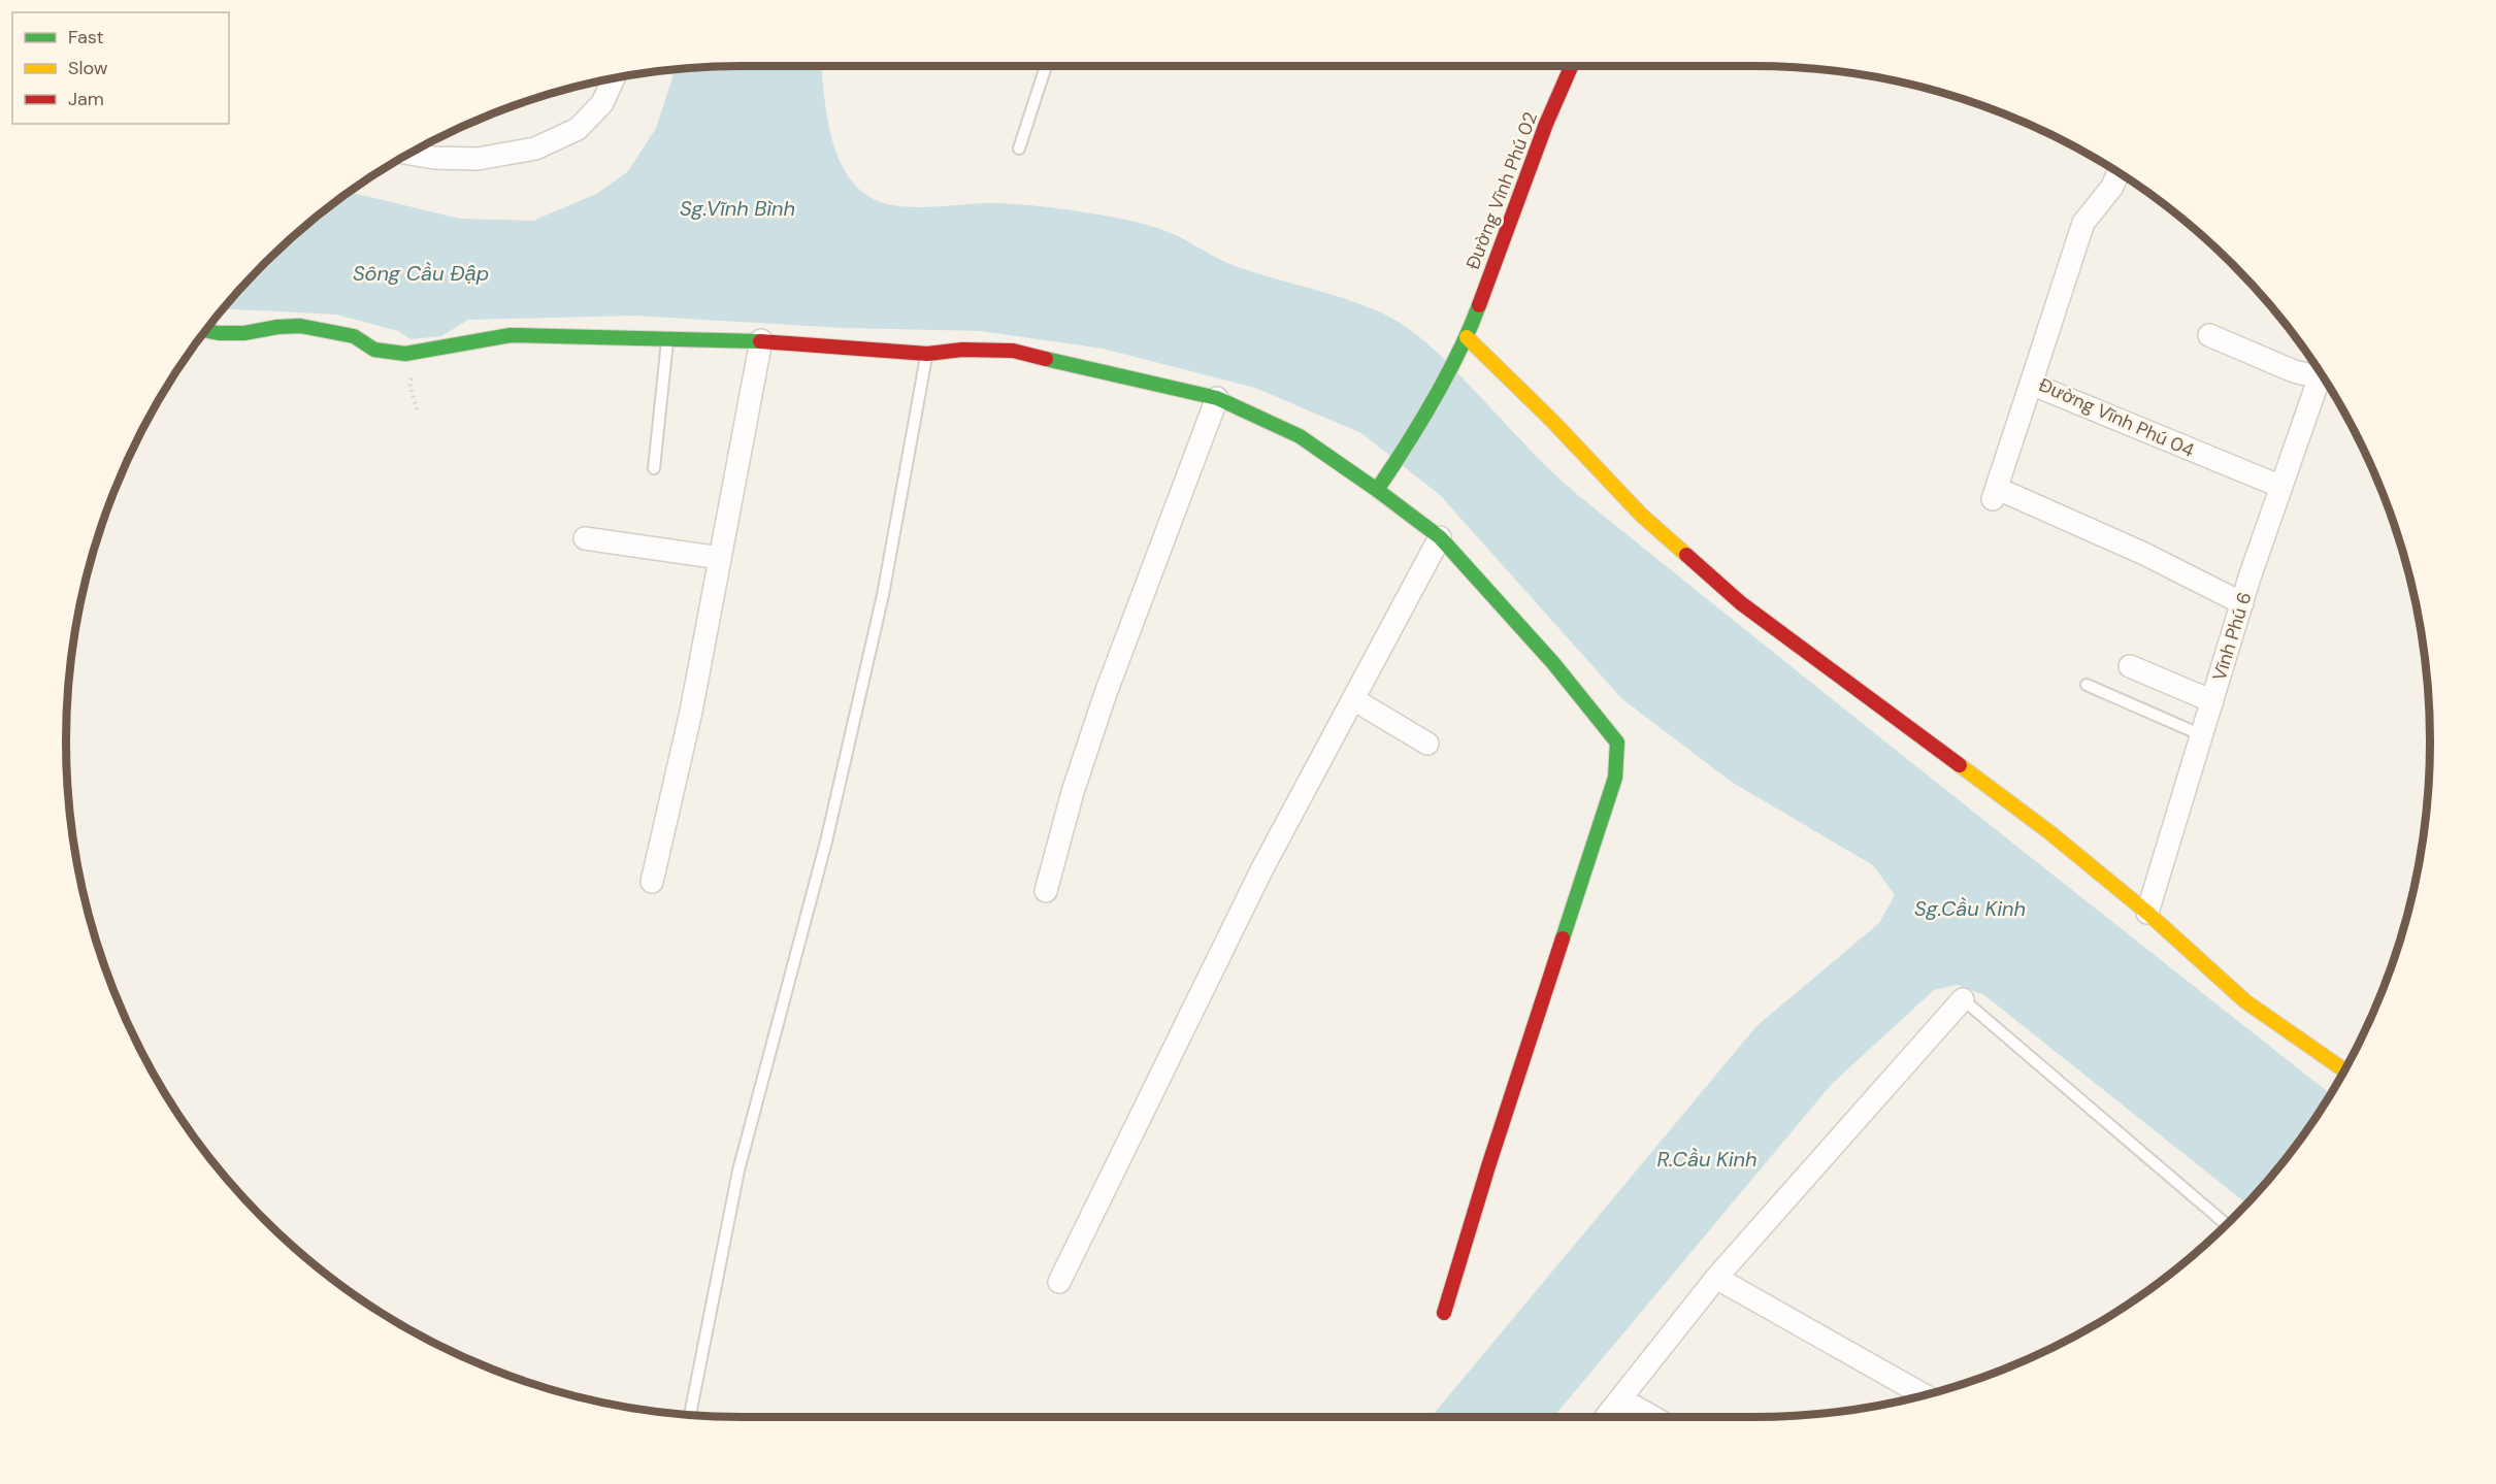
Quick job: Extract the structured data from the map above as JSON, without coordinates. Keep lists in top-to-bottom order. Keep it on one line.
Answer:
{"streets":{"street":["Đường Vĩnh Phú 02","Đường Vĩnh Phú 04","Vĩnh Phú 6"]},"crossings":[["Đường Vĩnh Phú 04","Vĩnh Phú 6"]],"water":["Sg.Vĩnh Bình","Sông Cầu Đập","Sg.Cầu Kinh","R.Cầu Kinh"],"legend":["Fast","Slow","Jam"]}
